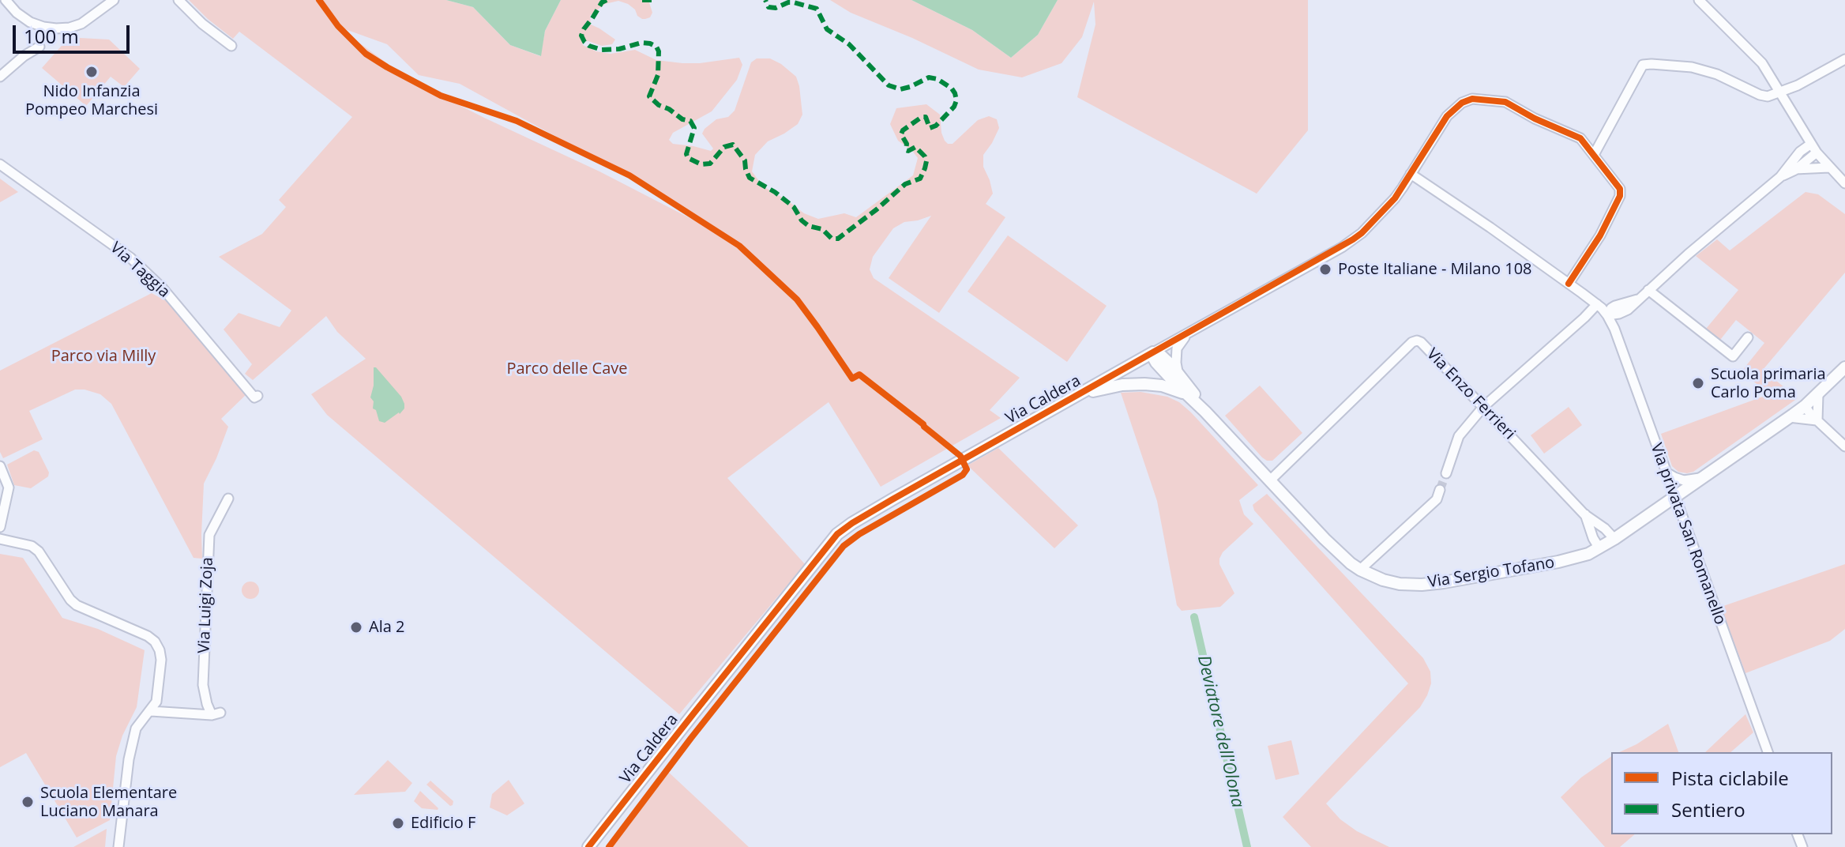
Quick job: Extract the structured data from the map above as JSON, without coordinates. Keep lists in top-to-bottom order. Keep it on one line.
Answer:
{"streets":{"street":["Via Taggia","Via Enzo Ferrieri","Via Caldera","Via privata San Romanello","Via Sergio Tofano","Via Luigi Zoja"]},"crossings":[["Via Enzo Ferrieri","Via Sergio Tofano"],["Via Caldera","Via privata San Romanello"],["Via Caldera","Via Sergio Tofano"],["Via privata San Romanello","Via Sergio Tofano"]],"water":["Deviatore dell'Olona"],"parks":["Parco via Milly","Parco delle Cave"],"places":["Nido Infanzia Pompeo Marchesi","Poste Italiane - Milano 108","Scuola primaria Carlo Poma","Ala 2","Scuola Elementare Luciano Manara","Edificio F"],"legend":["Pista ciclabile","Sentiero"],"scale_bar":"100 m"}
